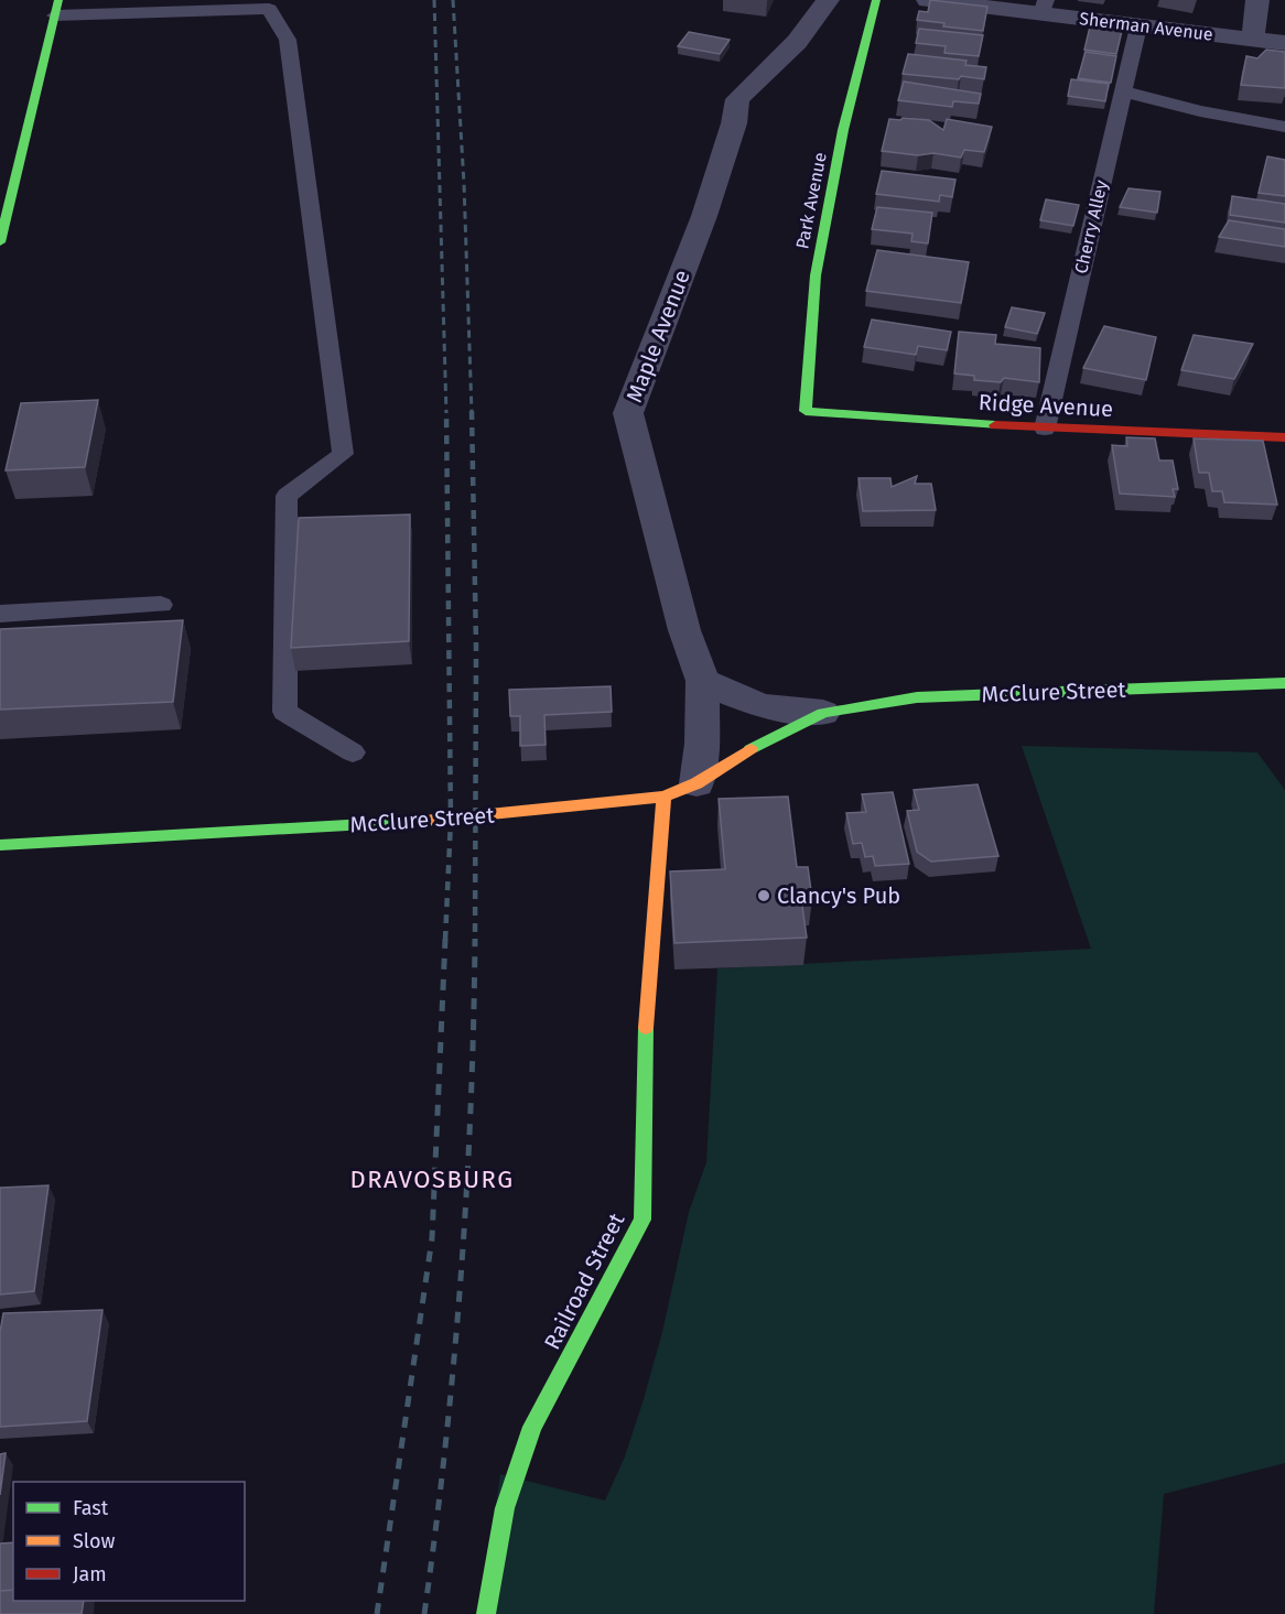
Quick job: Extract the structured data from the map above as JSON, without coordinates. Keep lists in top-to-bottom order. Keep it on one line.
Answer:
{"streets":{"street":["Sherman Avenue","Park Avenue","Maple Avenue","Ridge Avenue","McClure Street","Railroad Street"],"lane":["Cherry Alley"]},"crossings":[["Sherman Avenue","Cherry Alley"],["Park Avenue","Ridge Avenue"],["Cherry Alley","Ridge Avenue"],["Maple Avenue","McClure Street"],["McClure Street","Railroad Street"]],"districts":["DRAVOSBURG"],"places":["Clancy's Pub"],"legend":["Fast","Slow","Jam"]}
